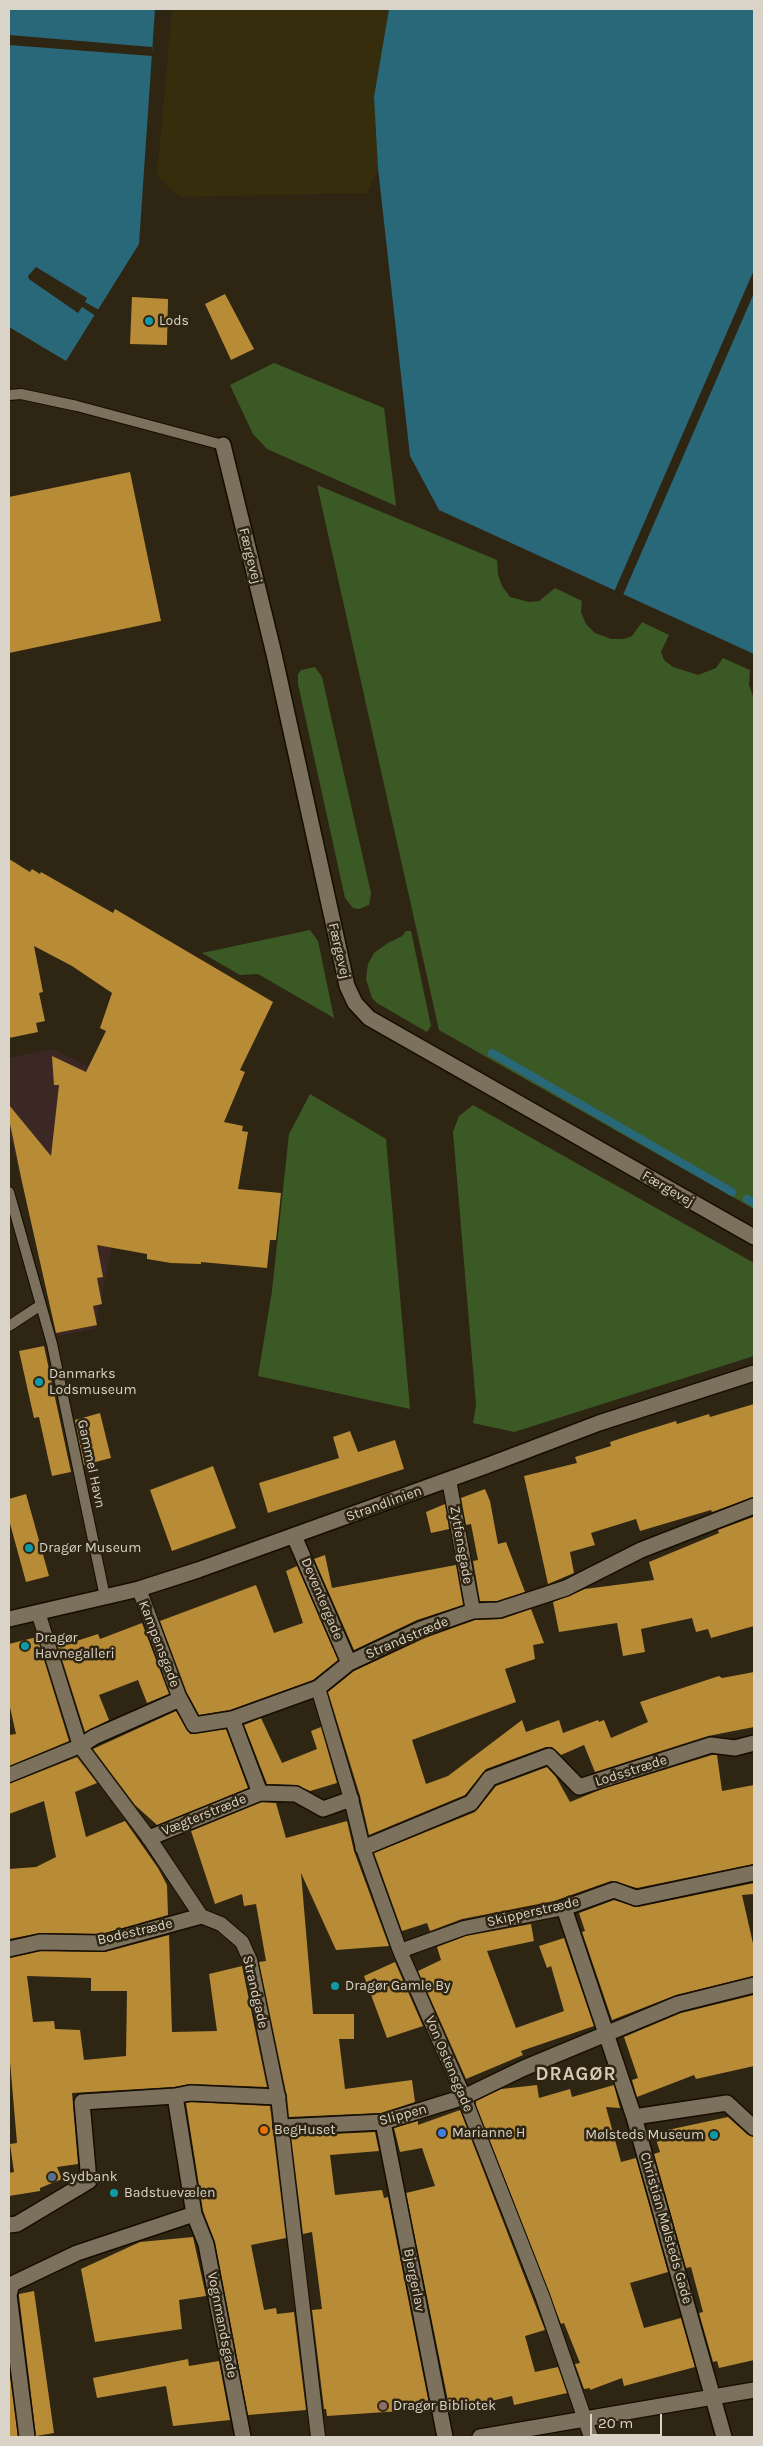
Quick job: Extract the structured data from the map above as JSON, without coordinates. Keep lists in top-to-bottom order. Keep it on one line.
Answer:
{"streets":{"street":["Færgevej","Strandlinien","Zytfensgade","Deventergade","Strandstræde","Kampensgade","Lodsstræde","Vægterstræde","Skipperstræde","Bodestræde","Strandgade","Von Ostensgade","Slippen","Christian Mølsteds Gade","Bjergerlav","Vognmandsgade"],"lane":["Gammel Havn"]},"crossings":[["Gammel Havn","Strandlinien"],["Strandlinien","Zytfensgade"],["Strandlinien","Deventergade"],["Strandlinien","Kampensgade"],["Strandlinien","Strandgade"],["Zytfensgade","Strandstræde"],["Deventergade","Strandstræde"],["Strandstræde","Kampensgade"],["Strandstræde","Von Ostensgade"],["Lodsstræde","Von Ostensgade"],["Vægterstræde","Strandgade"],["Skipperstræde","Von Ostensgade"],["Skipperstræde","Christian Mølsteds Gade"],["Bodestræde","Strandgade"],["Strandgade","Slippen"],["Von Ostensgade","Slippen"],["Slippen","Christian Mølsteds Gade"],["Slippen","Bjergerlav"]],"districts":["DRAGØR"],"places":["Lods","Danmarks Lodsmuseum","Dragør Museum","Dragør Havnegalleri","Dragør Gamle By","BegHuset","Marianne H","Mølsteds Museum","Sydbank","Badstuevælen","Dragør Bibliotek"],"scale_bar":"20 m"}
